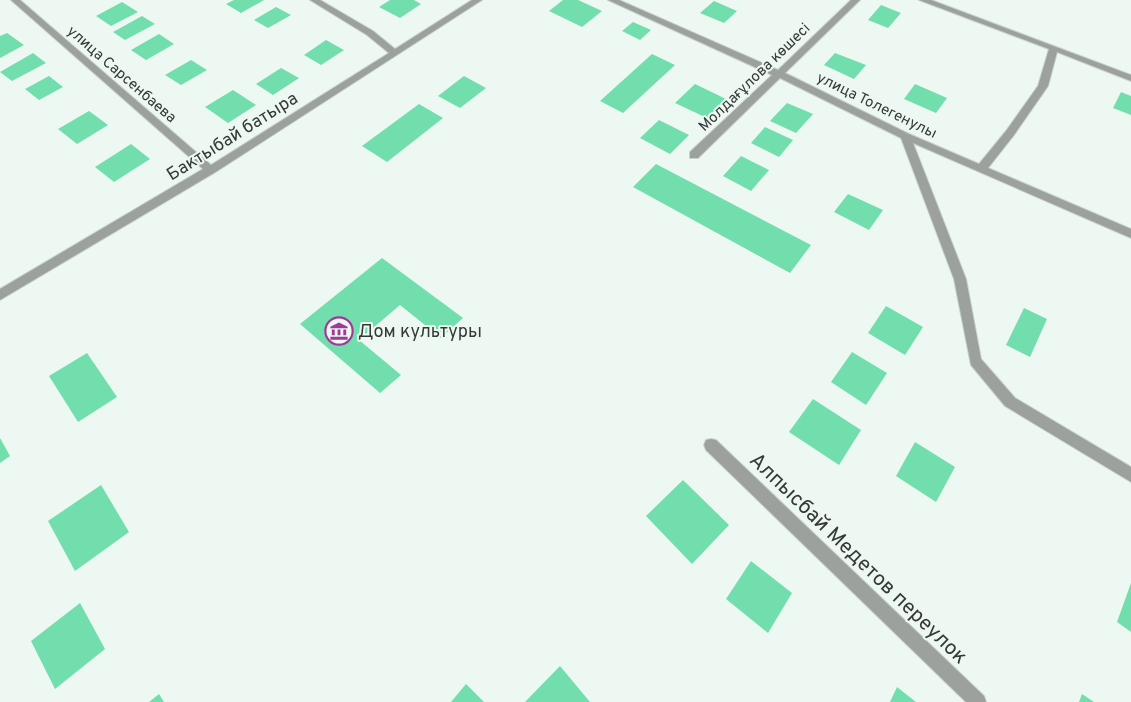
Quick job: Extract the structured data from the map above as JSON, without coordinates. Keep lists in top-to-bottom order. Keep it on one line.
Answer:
{"streets":{"street":["улица Сарсенбаева","Молдағұлова көшесі","улица Толегенулы","Бактыбай батыра","Алпысбай Медетов переулок"]},"crossings":[["улица Сарсенбаева","Бактыбай батыра"],["Молдағұлова көшесі","улица Толегенулы"]],"places":{"museum":["Дом культуры"]}}
